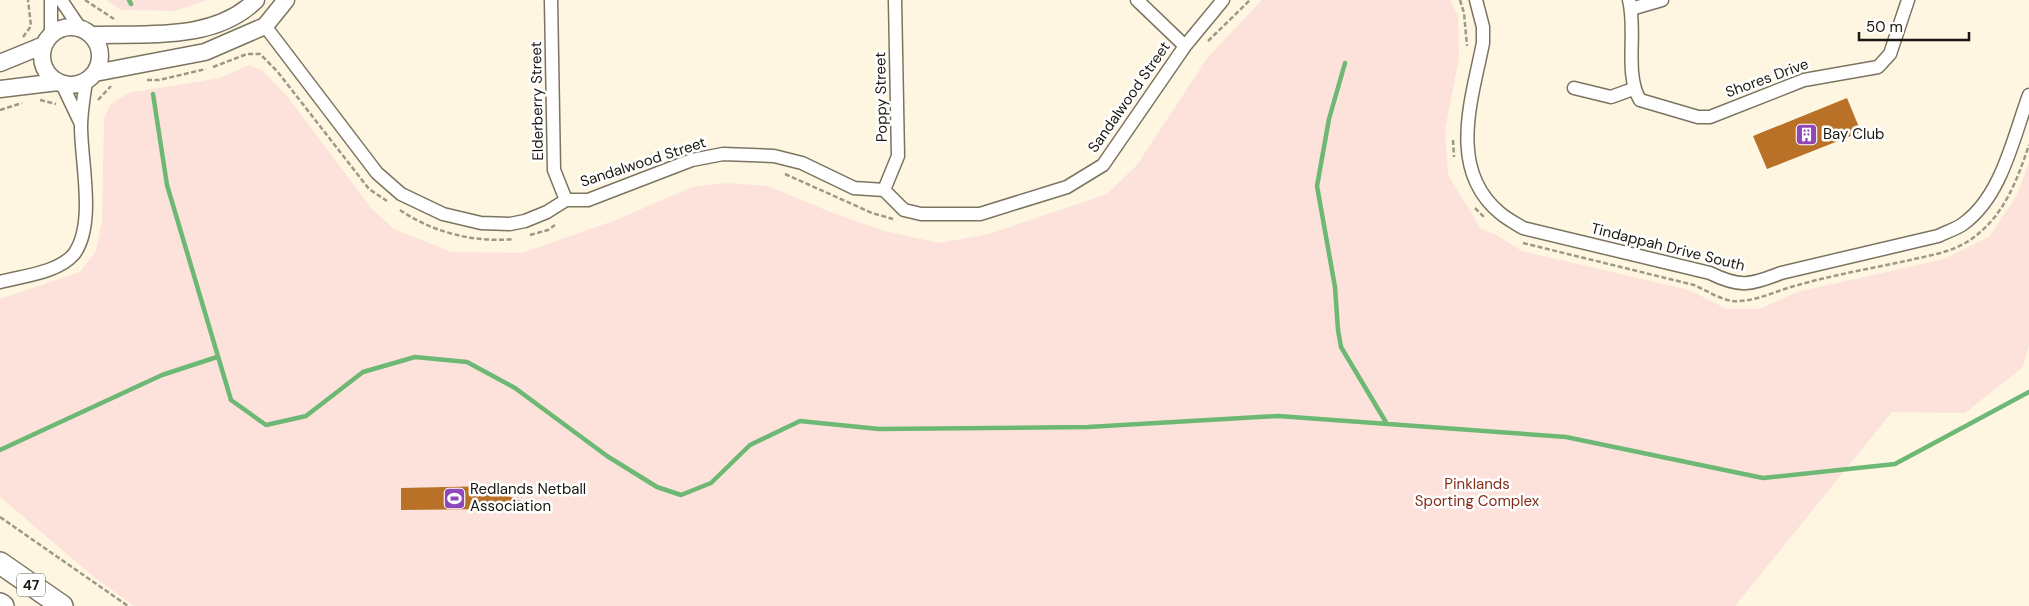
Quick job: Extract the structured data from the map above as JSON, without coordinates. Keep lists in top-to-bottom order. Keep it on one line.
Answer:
{"streets":{"highway":["47"],"street":["Shores Drive","Poppy Street","Sandalwood Street","Elderberry Street","Tindappah Drive South"]},"crossings":[["Poppy Street","Sandalwood Street"],["Sandalwood Street","Elderberry Street"]],"parks":["Pinklands Sporting Complex"],"places":{"building":["Bay Club"],"sports":["Redlands Netball Association"]},"scale_bar":"50 m"}
